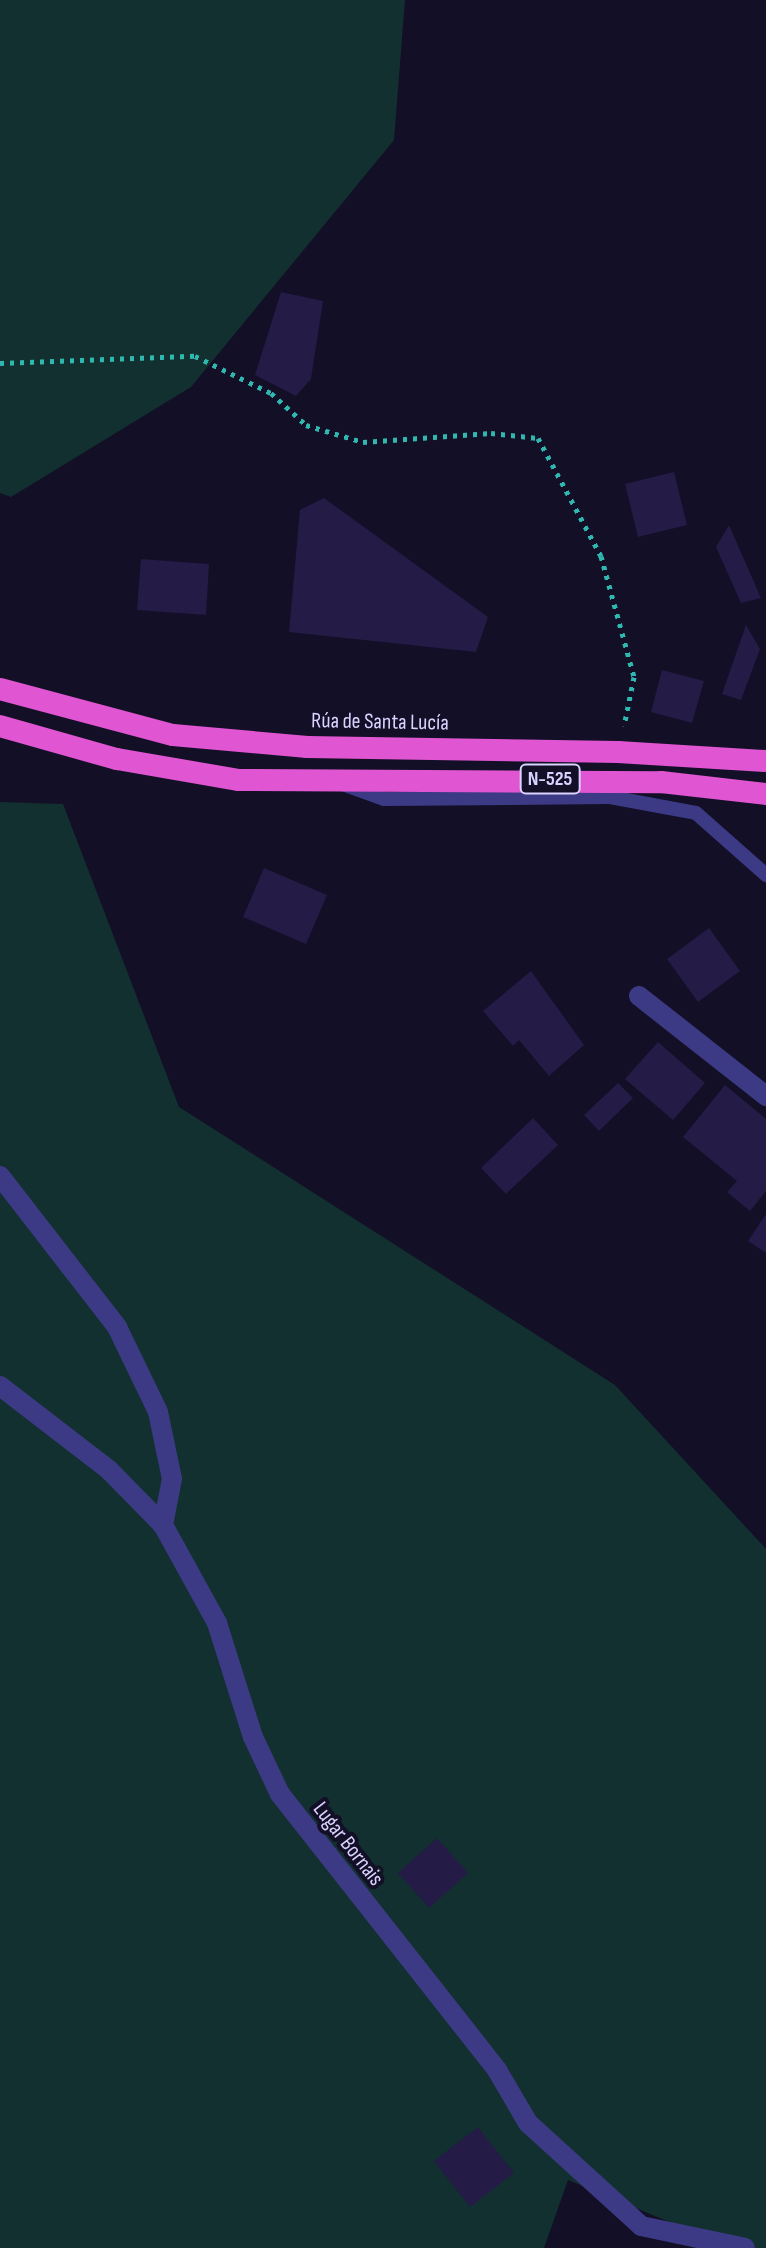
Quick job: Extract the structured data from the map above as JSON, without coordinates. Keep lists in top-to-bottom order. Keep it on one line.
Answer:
{"streets":{"highway":["Rúa de Santa Lucía","N-525"],"street":["Lugar Bornais"]}}
